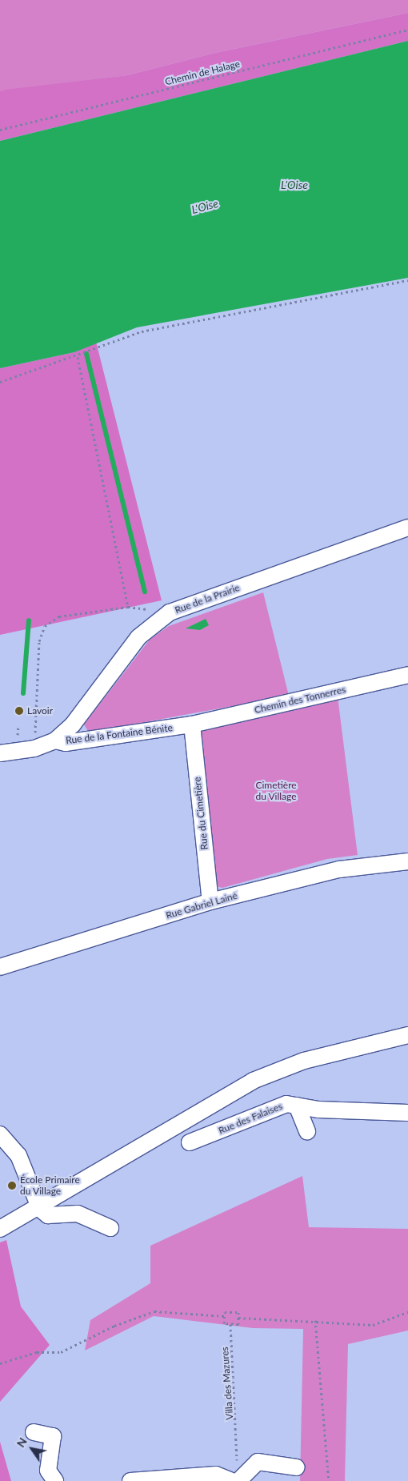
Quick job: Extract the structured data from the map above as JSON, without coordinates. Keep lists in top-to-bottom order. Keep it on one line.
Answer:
{"streets":{"street":["Rue de la Prairie","Chemin des Tonnerres","Rue de la Fontaine Bénite","Rue du Cimetière","Rue Gabriel Lainé","Rue des Falaises"],"path":["Chemin de Halage","Villa des Mazures"]},"crossings":[["Rue de la Prairie","Rue de la Fontaine Bénite"],["Chemin des Tonnerres","Rue de la Fontaine Bénite"],["Chemin des Tonnerres","Rue du Cimetière"],["Rue de la Fontaine Bénite","Rue du Cimetière"],["Rue du Cimetière","Rue Gabriel Lainé"]],"water":["L’Oise","L'Oise"],"parks":["Cimetière du Village"],"places":["Lavoir","École Primaire du Village"],"north":"top left"}
